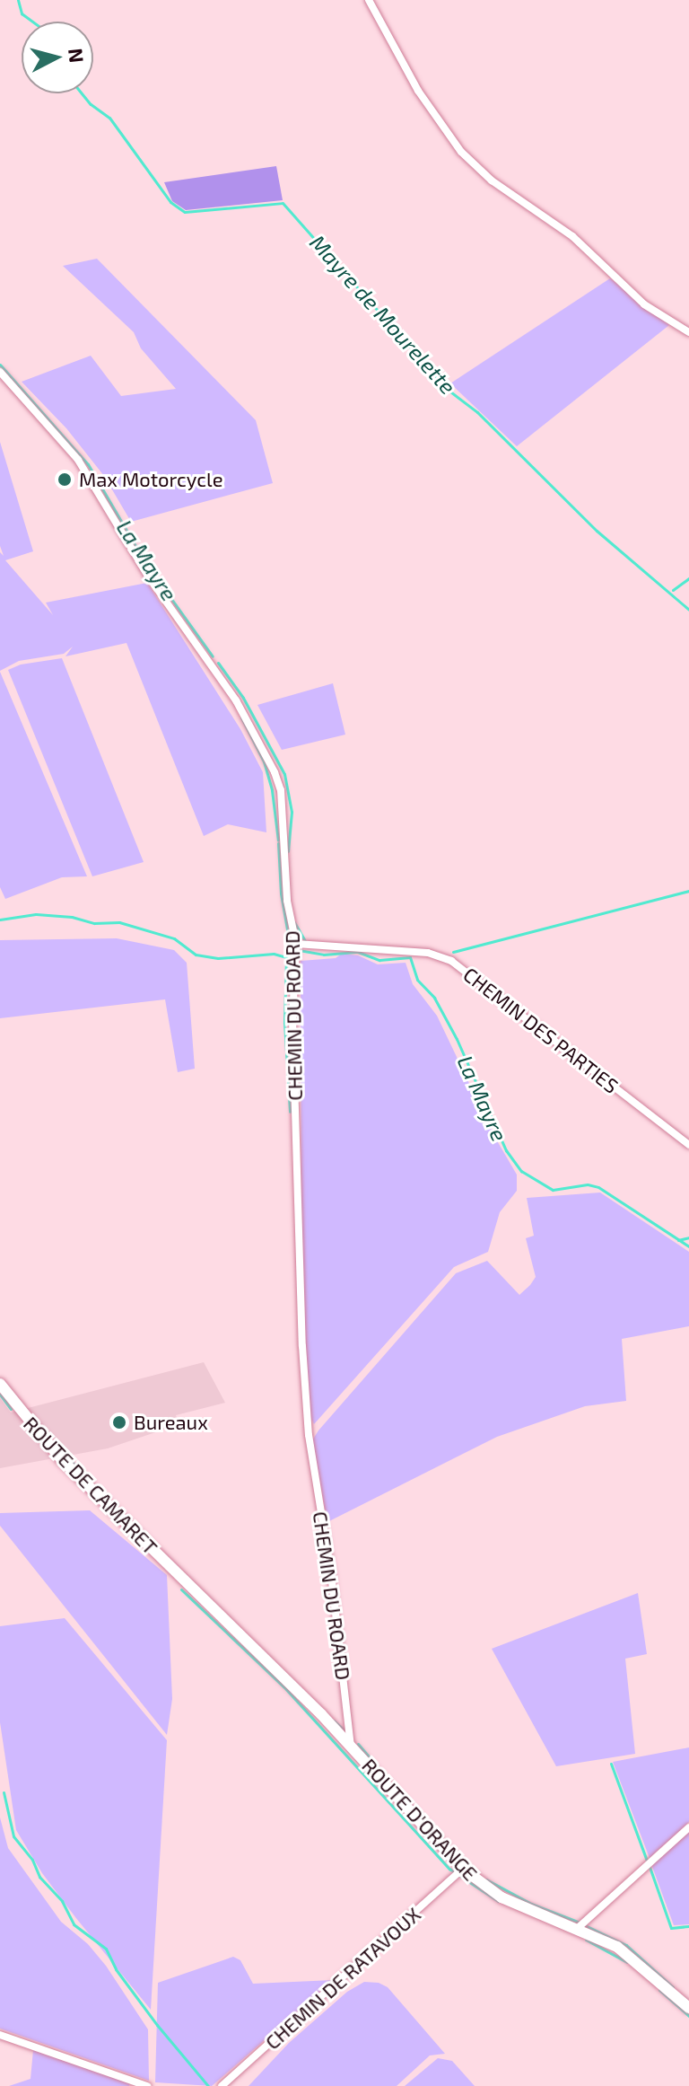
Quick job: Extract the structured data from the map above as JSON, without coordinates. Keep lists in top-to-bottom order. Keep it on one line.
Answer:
{"streets":{"main road":["ROUTE DE CAMARET","ROUTE D'ORANGE"],"street":["CHEMIN DU ROARD","CHEMIN DES PARTIES","CHEMIN DE RATAVOUX"]},"crossings":[["CHEMIN DU ROARD","CHEMIN DES PARTIES"],["CHEMIN DU ROARD","ROUTE D'ORANGE"],["ROUTE DE CAMARET","ROUTE D'ORANGE"],["ROUTE D'ORANGE","CHEMIN DE RATAVOUX"]],"water":["Mayre de Mourelette","La Mayre"],"places":["Max Motorcycle","Bureaux"],"north":"right"}
